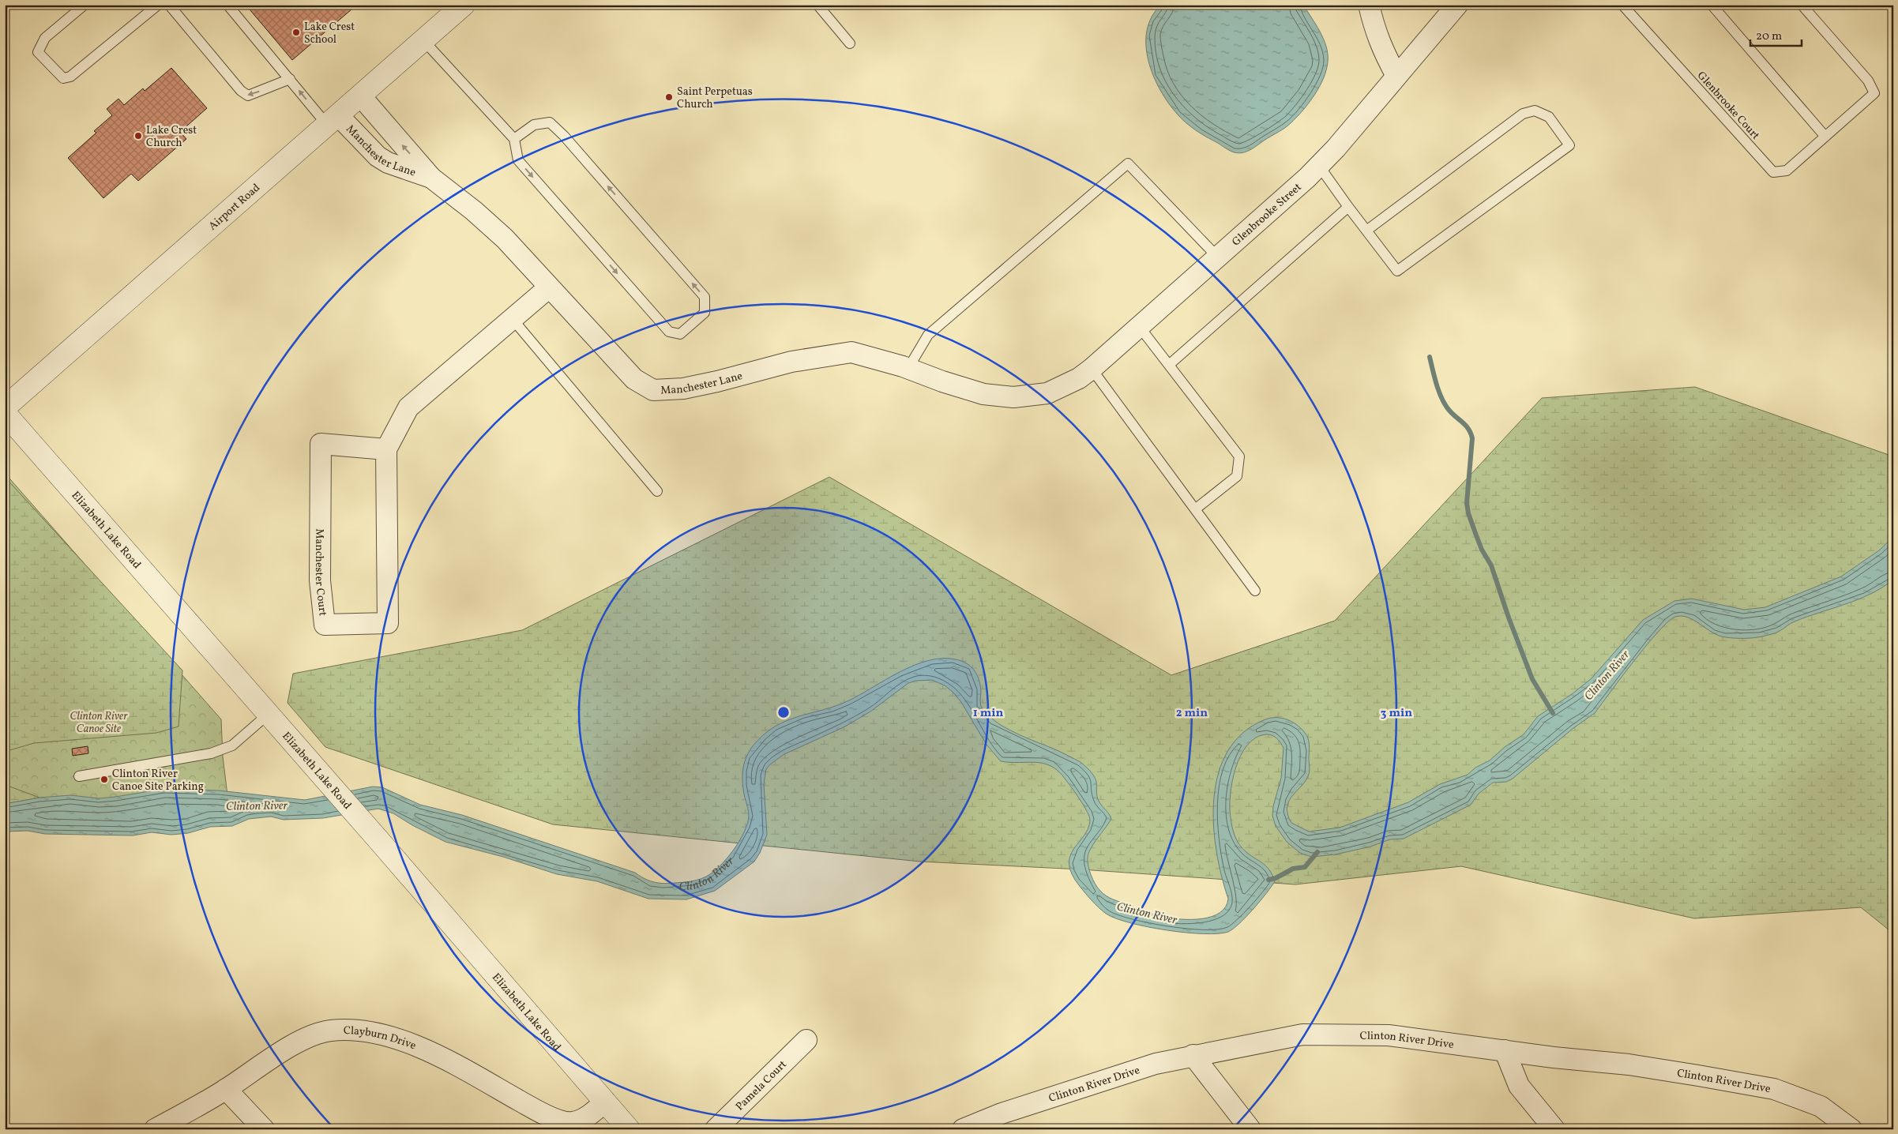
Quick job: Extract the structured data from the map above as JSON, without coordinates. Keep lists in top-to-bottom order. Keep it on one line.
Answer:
{"streets":{"street":["Manchester Lane","Airport Road","Glenbrooke Street","Elizabeth Lake Road","Manchester Court","Clayburn Drive","Clinton River Drive","Pamela Court"],"lane":["Glenbrooke Court"]},"crossings":[["Manchester Lane","Airport Road"],["Manchester Lane","Glenbrooke Street"],["Manchester Lane","Manchester Court"],["Elizabeth Lake Road","Clayburn Drive"]],"water":["Clinton River"],"parks":["Clinton River Canoe Site"],"places":["Lake Crest School","Saint Perpetuas Church","Lake Crest Church","Clinton River Canoe Site Parking"],"scale_bar":"20 m","rings":["1 min","2 min","3 min"]}
